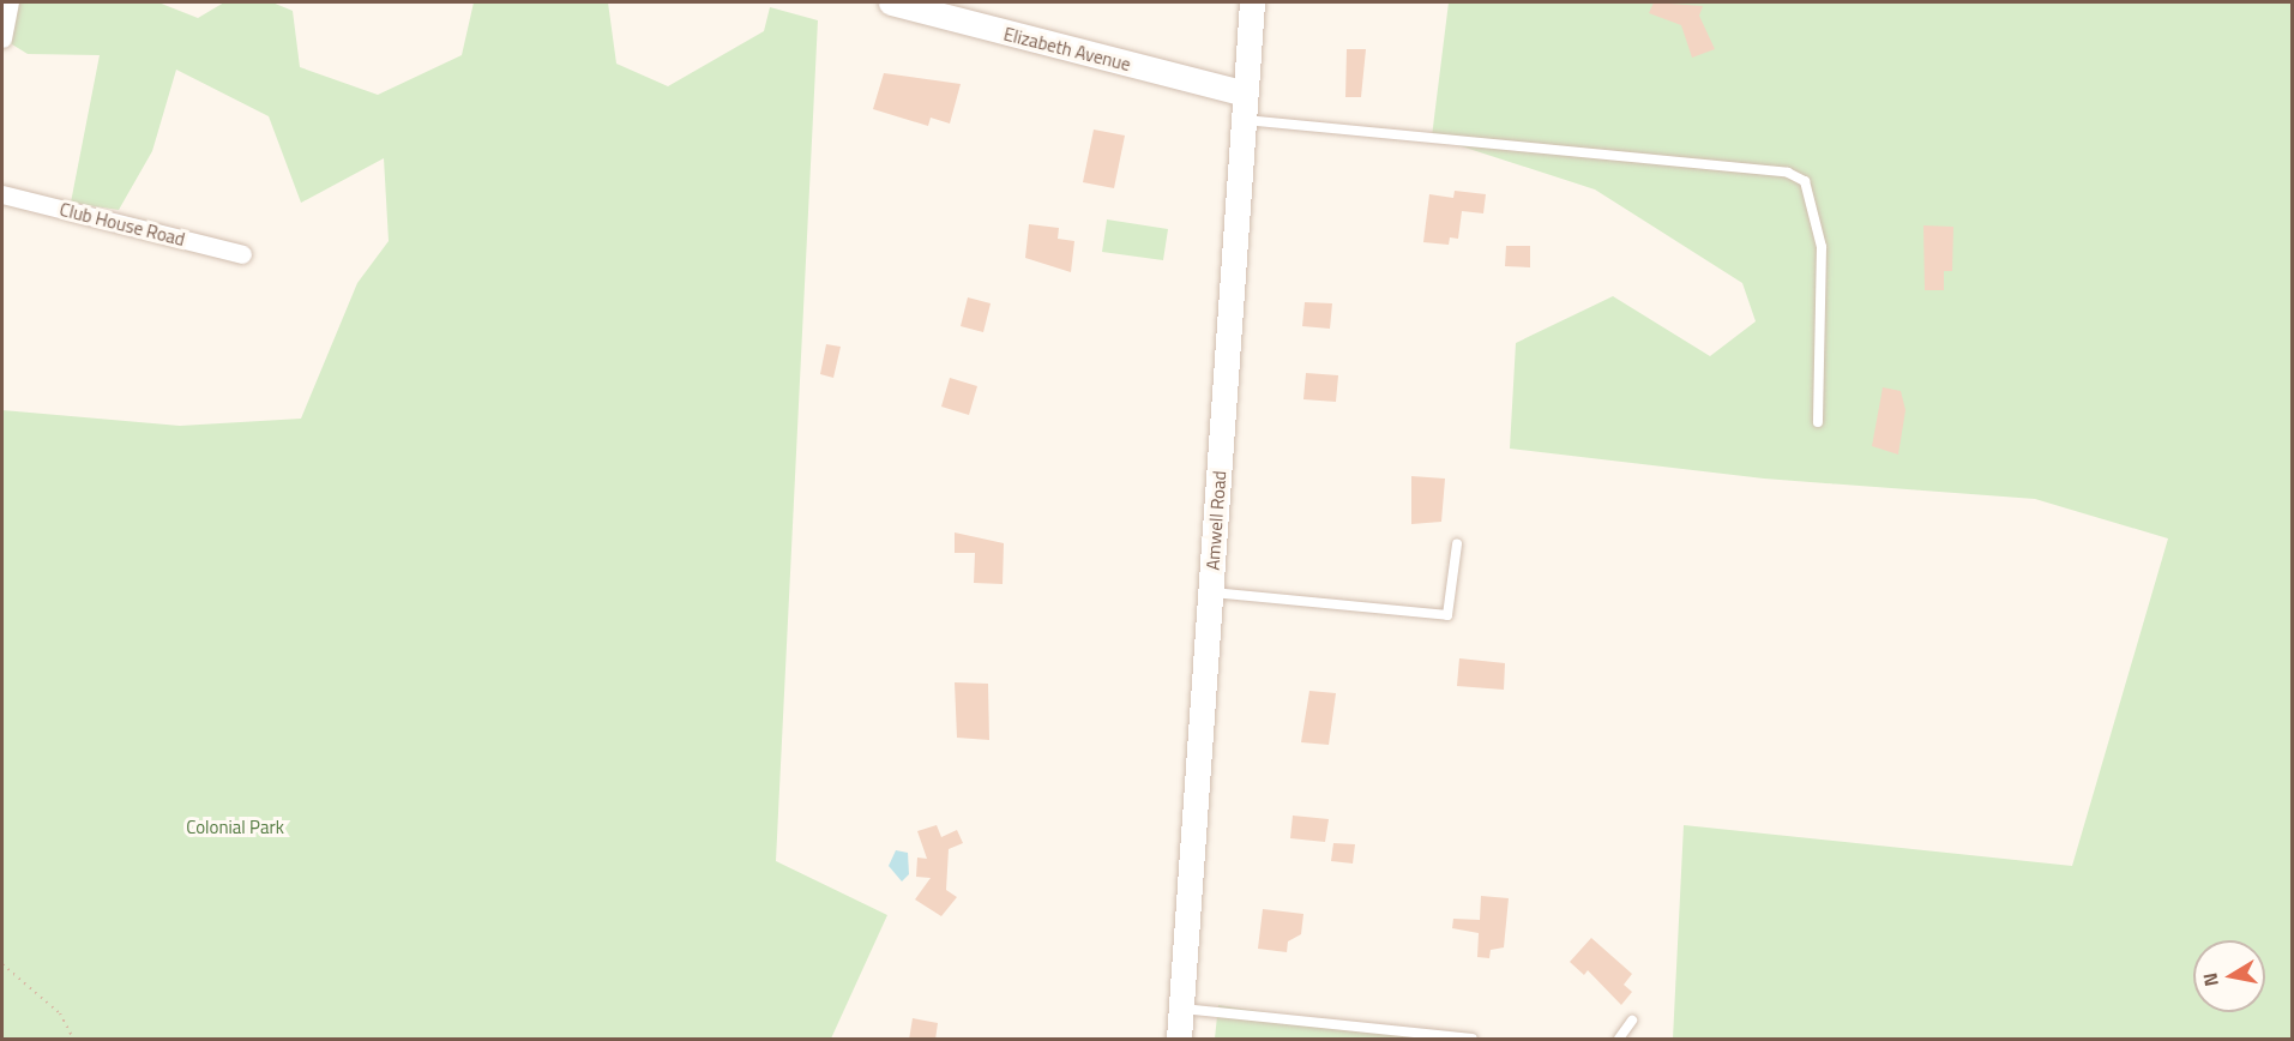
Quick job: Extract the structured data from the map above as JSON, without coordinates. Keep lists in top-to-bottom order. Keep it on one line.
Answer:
{"streets":{"main road":["Elizabeth Avenue","Amwell Road"],"street":["Club House Road"]},"crossings":[["Elizabeth Avenue","Amwell Road"]],"parks":["Colonial Park"],"north":"left"}
